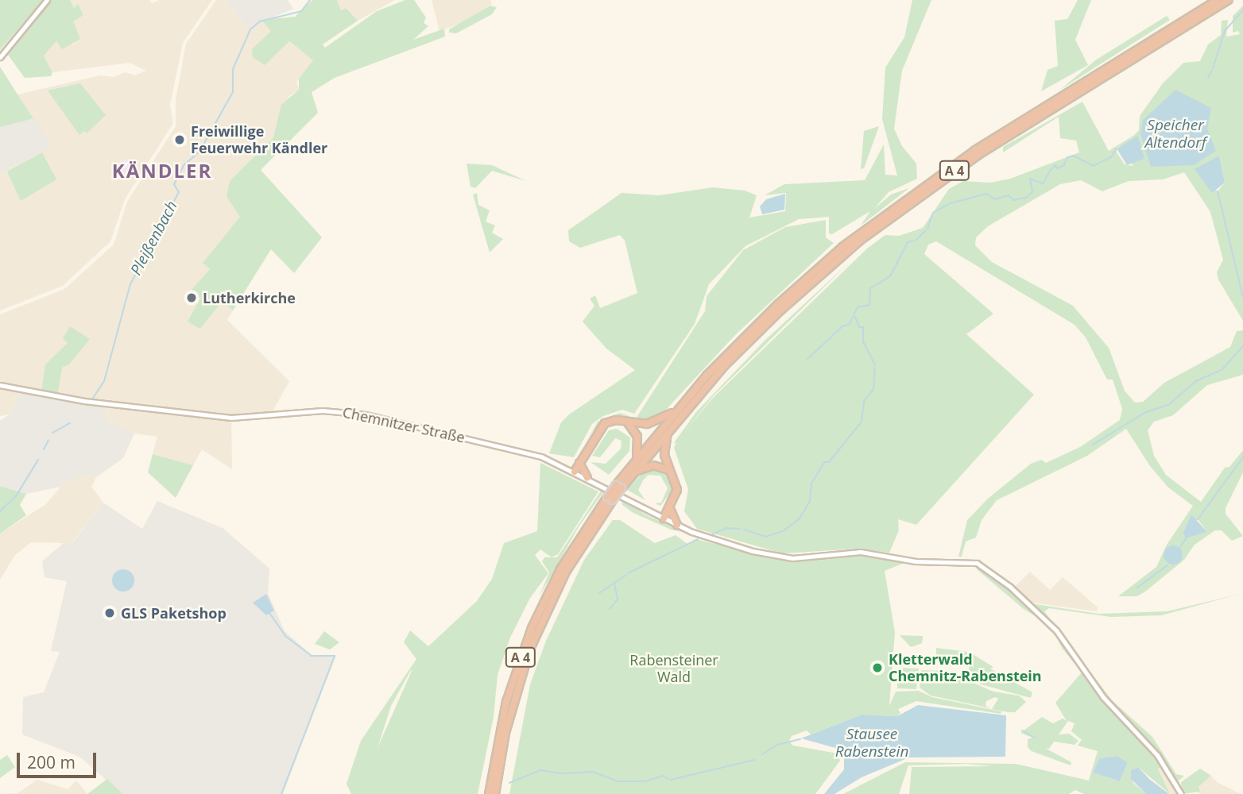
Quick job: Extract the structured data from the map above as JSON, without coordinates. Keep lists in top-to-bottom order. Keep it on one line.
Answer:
{"streets":{"highway":["A 4"],"main road":["Chemnitzer Straße"]},"districts":["KÄNDLER"],"water":["Speicher Altendorf","Pleißenbach","Stausee Rabenstein"],"parks":["Rabensteiner Wald"],"places":["Freiwillige Feuerwehr Kändler","Lutherkirche","GLS Paketshop","Kletterwald Chemnitz-Rabenstein"],"scale_bar":"200 m"}
